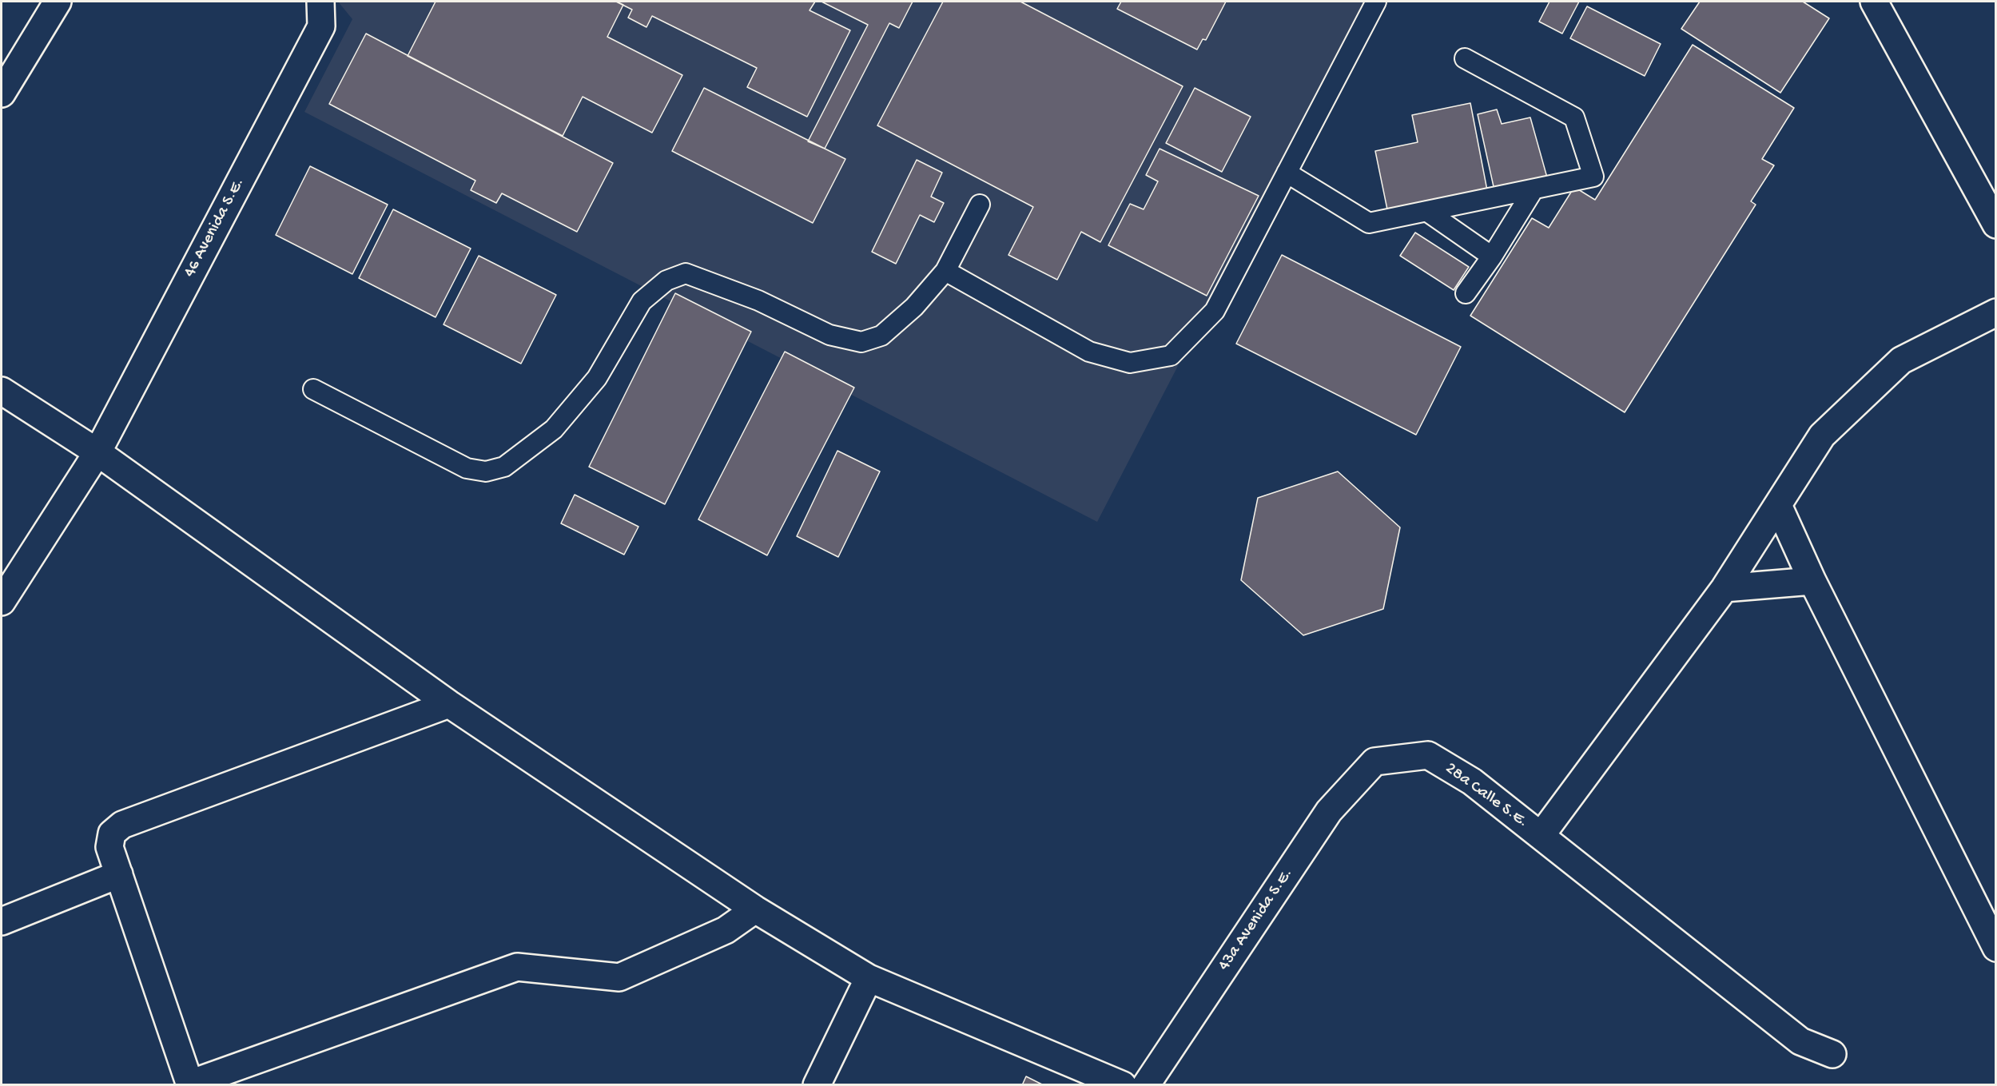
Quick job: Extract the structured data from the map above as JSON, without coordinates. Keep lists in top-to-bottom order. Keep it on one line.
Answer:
{"streets":{"street":["46 Avenida S.E.","28a Calle S.E.","43a Avenida S.E."]},"crossings":[["28a Calle S.E.","43a Avenida S.E."]]}
